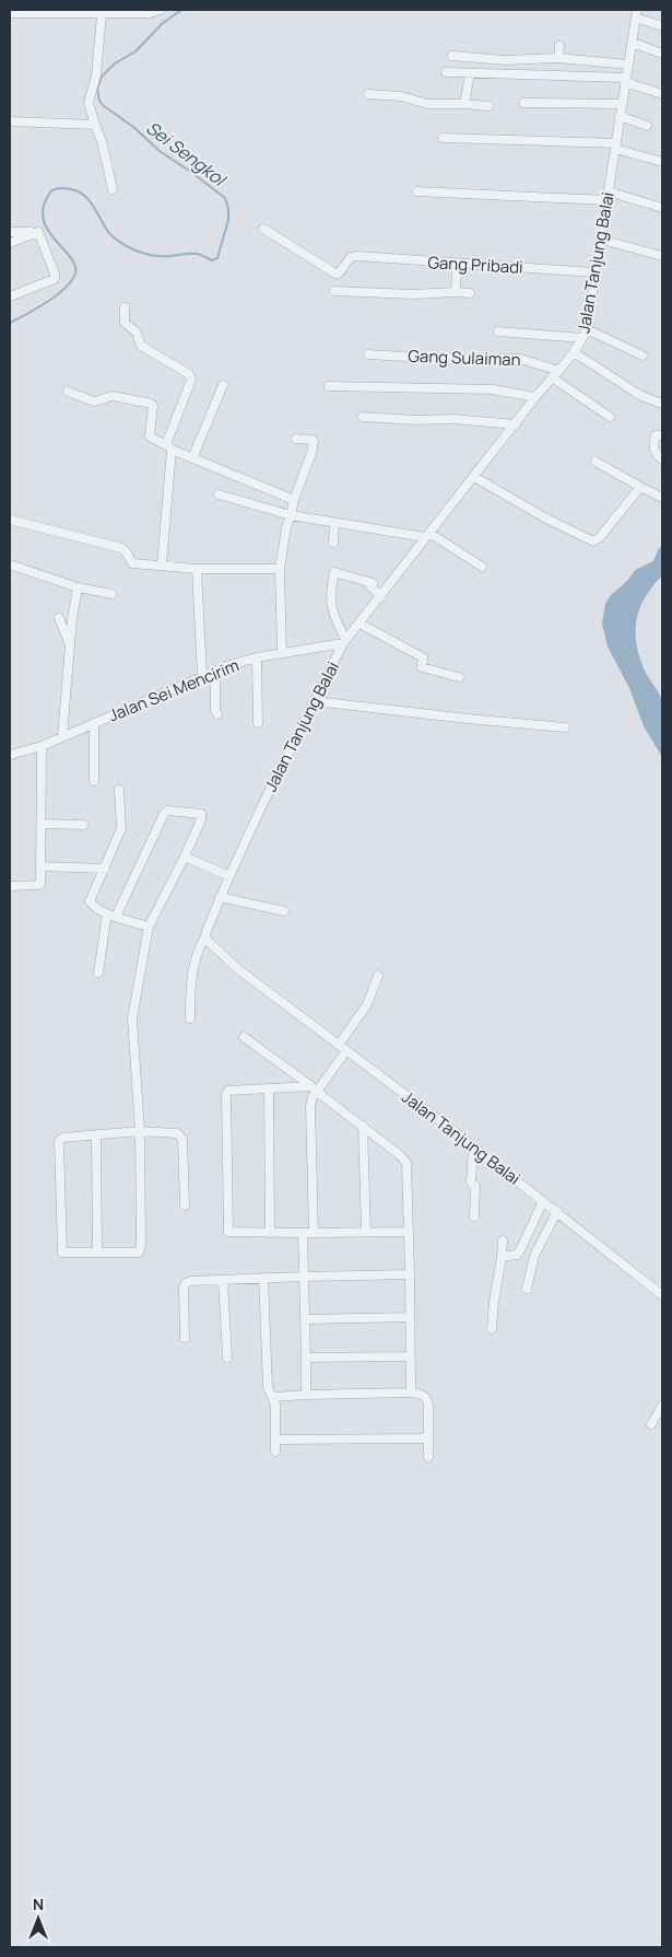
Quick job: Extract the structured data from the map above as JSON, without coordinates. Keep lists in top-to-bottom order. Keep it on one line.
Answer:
{"streets":{"street":["Jalan Tanjung Balai","Gang Pribadi","Gang Sulaiman","Jalan Sei Mencirim"]},"crossings":[["Jalan Tanjung Balai","Gang Pribadi"],["Jalan Tanjung Balai","Gang Sulaiman"],["Jalan Tanjung Balai","Jalan Sei Mencirim"]],"water":["Sei Sengkol"],"north":"top"}
